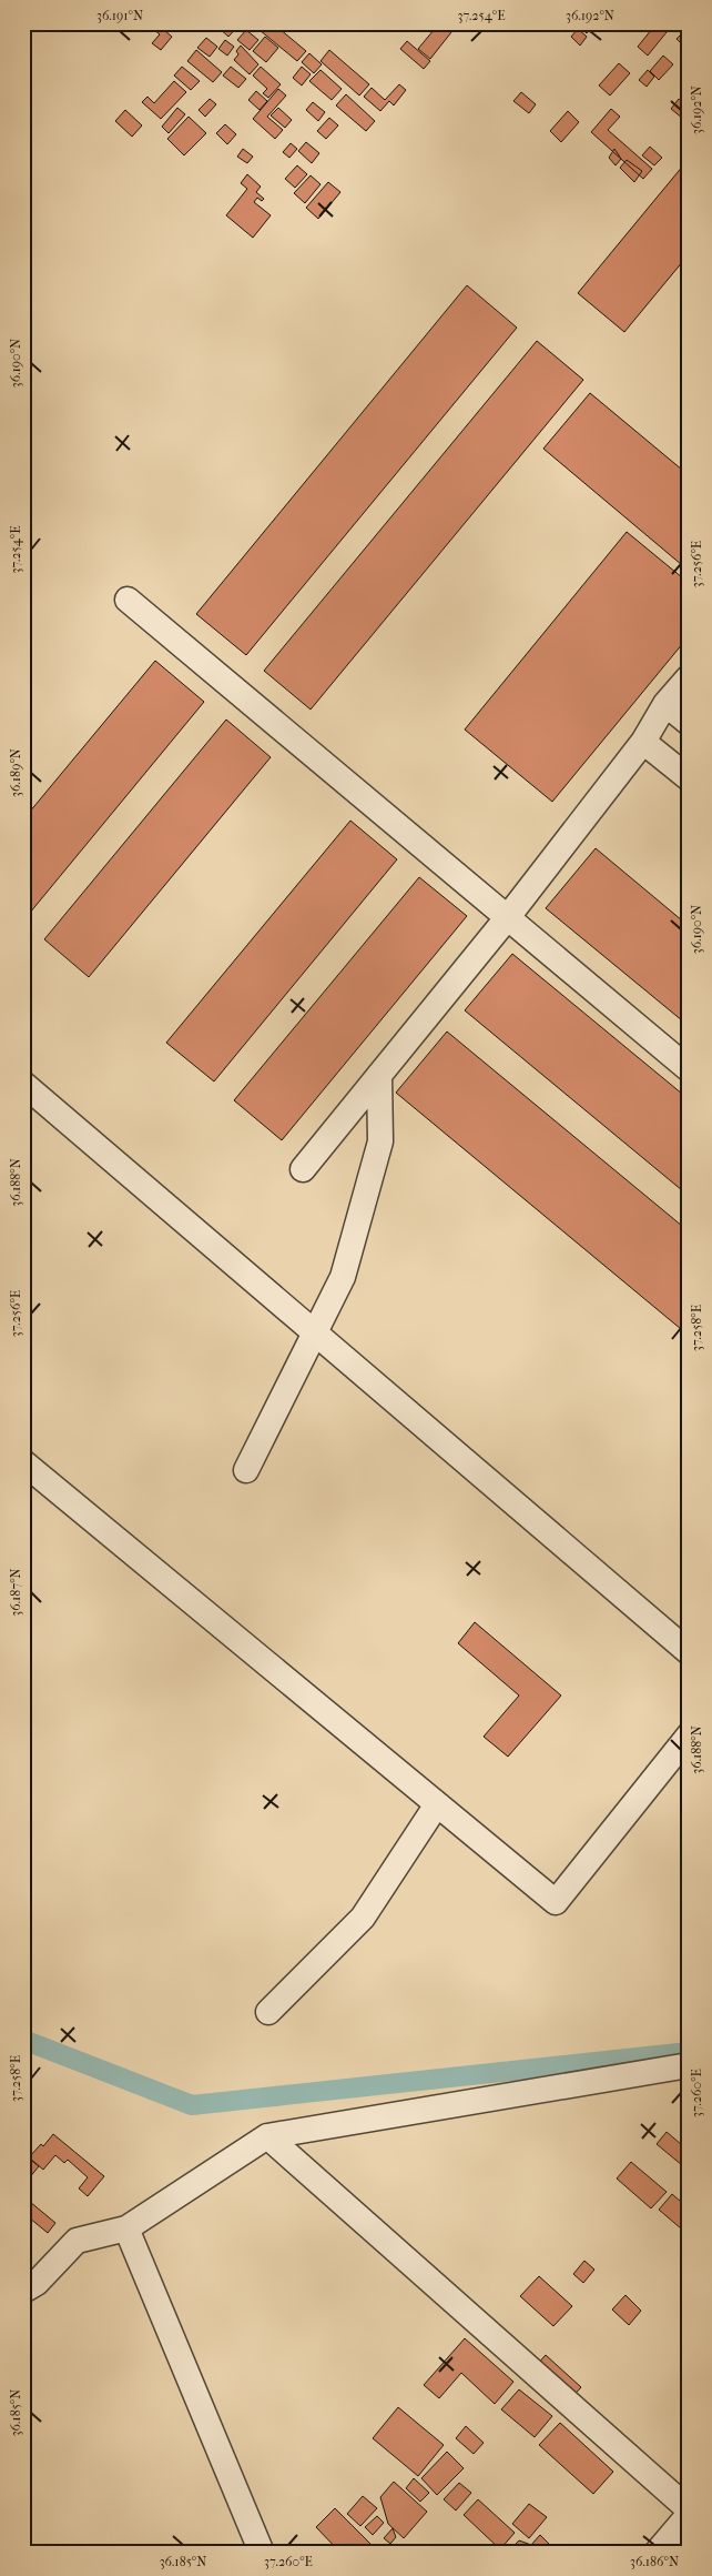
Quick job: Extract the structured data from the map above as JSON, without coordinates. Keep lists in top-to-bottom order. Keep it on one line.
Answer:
{"coordinates":["36.191°N","37.254°E","36.192°N","36.190°N","37.256°E","36.189°N","36.188°N","37.258°E","36.187°N","37.260°E","36.185°N","36.186°N"]}
